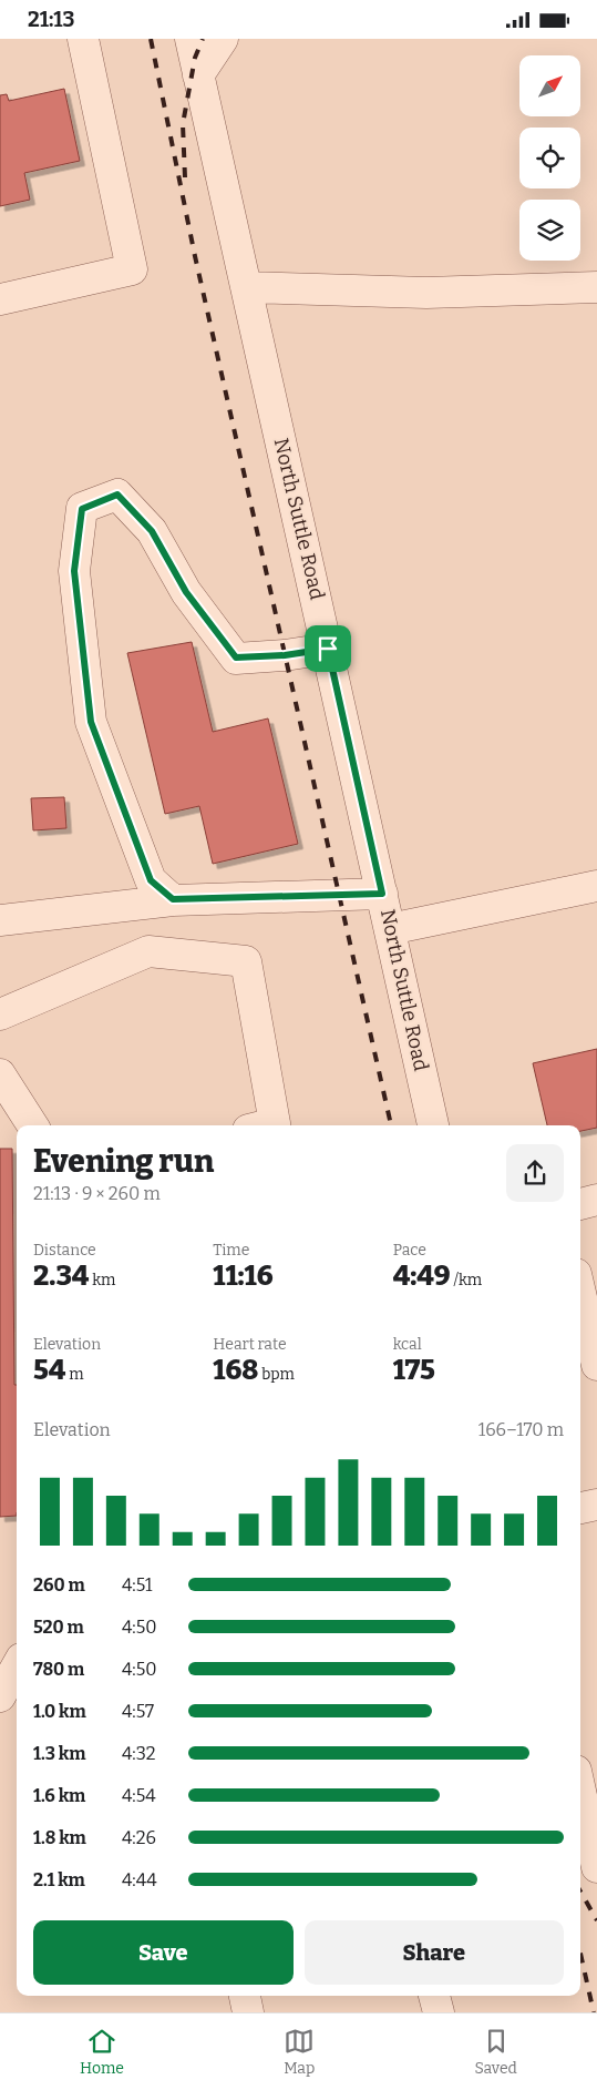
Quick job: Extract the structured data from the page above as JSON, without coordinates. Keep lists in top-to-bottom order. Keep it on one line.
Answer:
{"streets":{"street":["North Suttle Road"]},"north":"top right","page":{"status":"21:13","heading":["Evening run","21:13 · 9 × 260 m"],"stats":[["Distance","2.34 km"],["Time","11:16"],["Pace","4:49 /km"],["Elevation","54 m"],["Heart rate","168 bpm"],["kcal","175"]],"chart":["Elevation","166–170 m"],"list":[{"name":"260 m","note":"4:51"},{"name":"520 m","note":"4:50"},{"name":"780 m","note":"4:50"},{"name":"1.0 km","note":"4:57"},{"name":"1.3 km","note":"4:32"},{"name":"1.6 km","note":"4:54"},{"name":"1.8 km","note":"4:26"},{"name":"2.1 km","note":"4:44"}],"buttons":["Save","Share"],"tabs":["Home","Map","Saved"]}}
